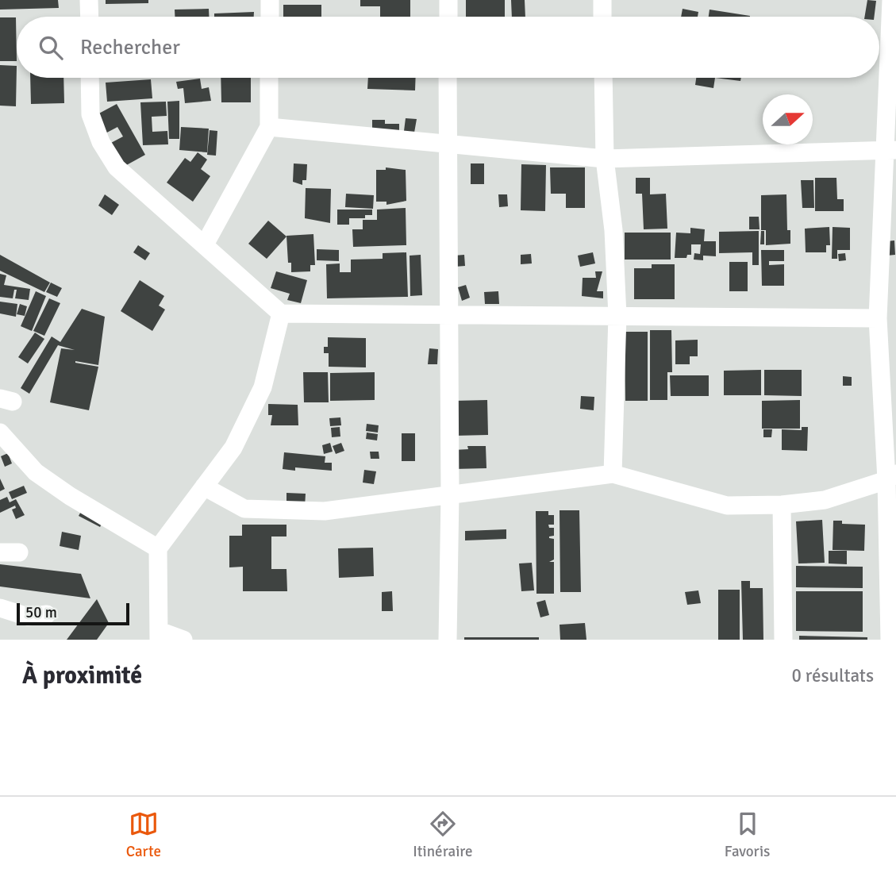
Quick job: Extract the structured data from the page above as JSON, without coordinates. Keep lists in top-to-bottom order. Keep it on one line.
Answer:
{"scale_bar":"50 m","north":"right","page":{"search":"Rechercher","scale":"50 m","heading":["À proximité","0 résultats"],"nav":["Carte","Itinéraire","Favoris"]}}
